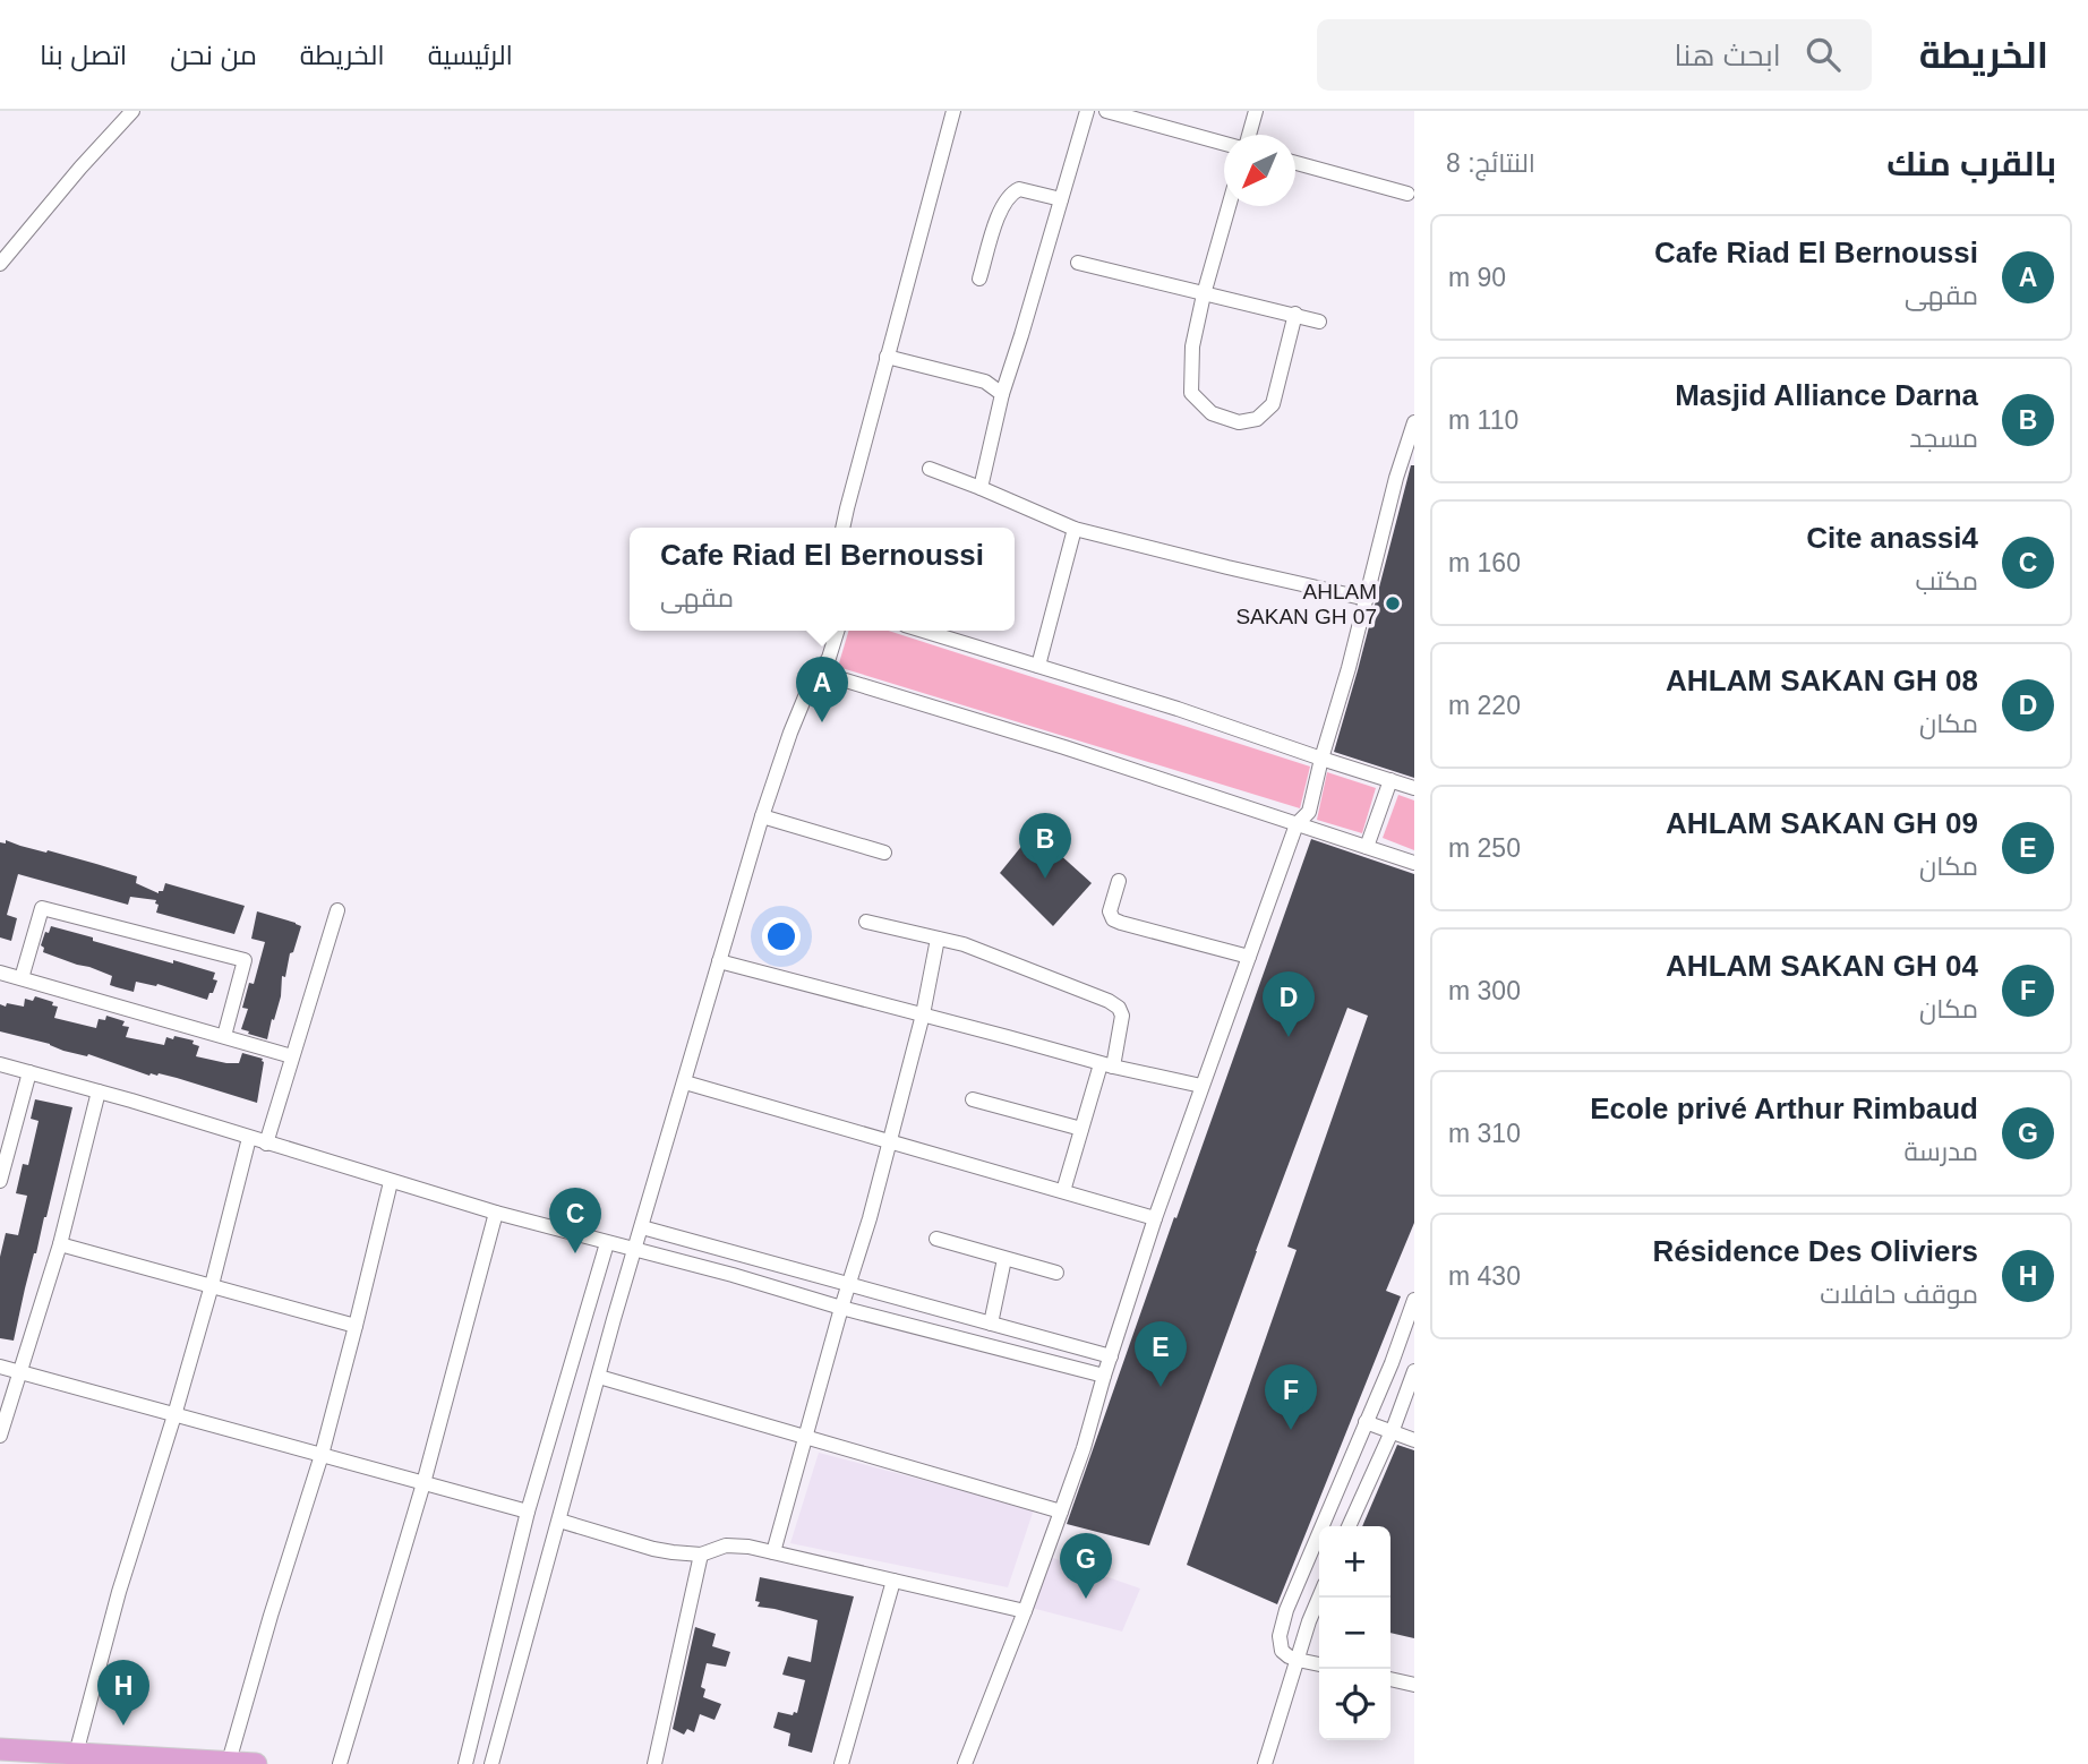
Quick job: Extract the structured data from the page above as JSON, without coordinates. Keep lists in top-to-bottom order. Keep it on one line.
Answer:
{"places":["AHLAM SAKAN GH 07"],"north":"bottom left","page":{"header":"الخريطة","search":"ابحث هنا","nav":["الرئيسية","الخريطة","من نحن","اتصل بنا"],"heading":["بالقرب منك","النتائج: 8"],"list":[{"mark":"A","name":"Cafe Riad El Bernoussi","note":"مقهى","value":"90 m"},{"mark":"B","name":"Masjid Alliance Darna","note":"مسجد","value":"110 m"},{"mark":"C","name":"Cite anassi4","note":"مكتب","value":"160 m"},{"mark":"D","name":"AHLAM SAKAN GH 08","note":"مكان","value":"220 m"},{"mark":"E","name":"AHLAM SAKAN GH 09","note":"مكان","value":"250 m"},{"mark":"F","name":"AHLAM SAKAN GH 04","note":"مكان","value":"300 m"},{"mark":"G","name":"Ecole privé Arthur Rimbaud","note":"مدرسة","value":"310 m"},{"mark":"H","name":"Résidence Des Oliviers","note":"موقف حافلات","value":"430 m"}],"popup":["Cafe Riad El Bernoussi","مقهى"],"pins":["A","B","D","C","E","F","G","H"],"map_buttons":["+","−"]}}
